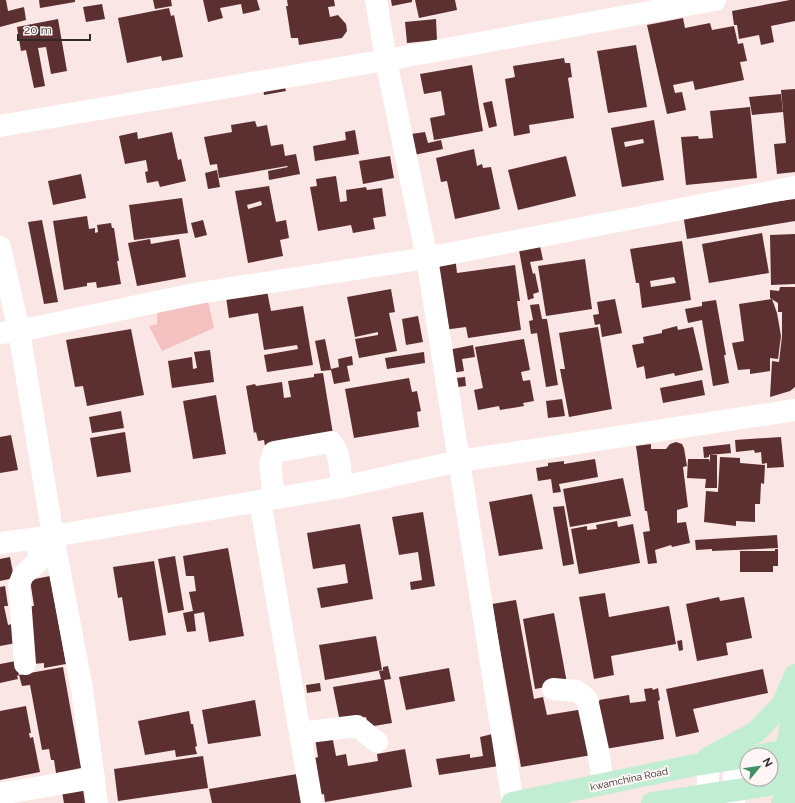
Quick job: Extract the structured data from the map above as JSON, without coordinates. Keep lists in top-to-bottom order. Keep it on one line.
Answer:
{"streets":{"main road":["kwamchina Road"]},"scale_bar":"20 m","north":"top right"}
